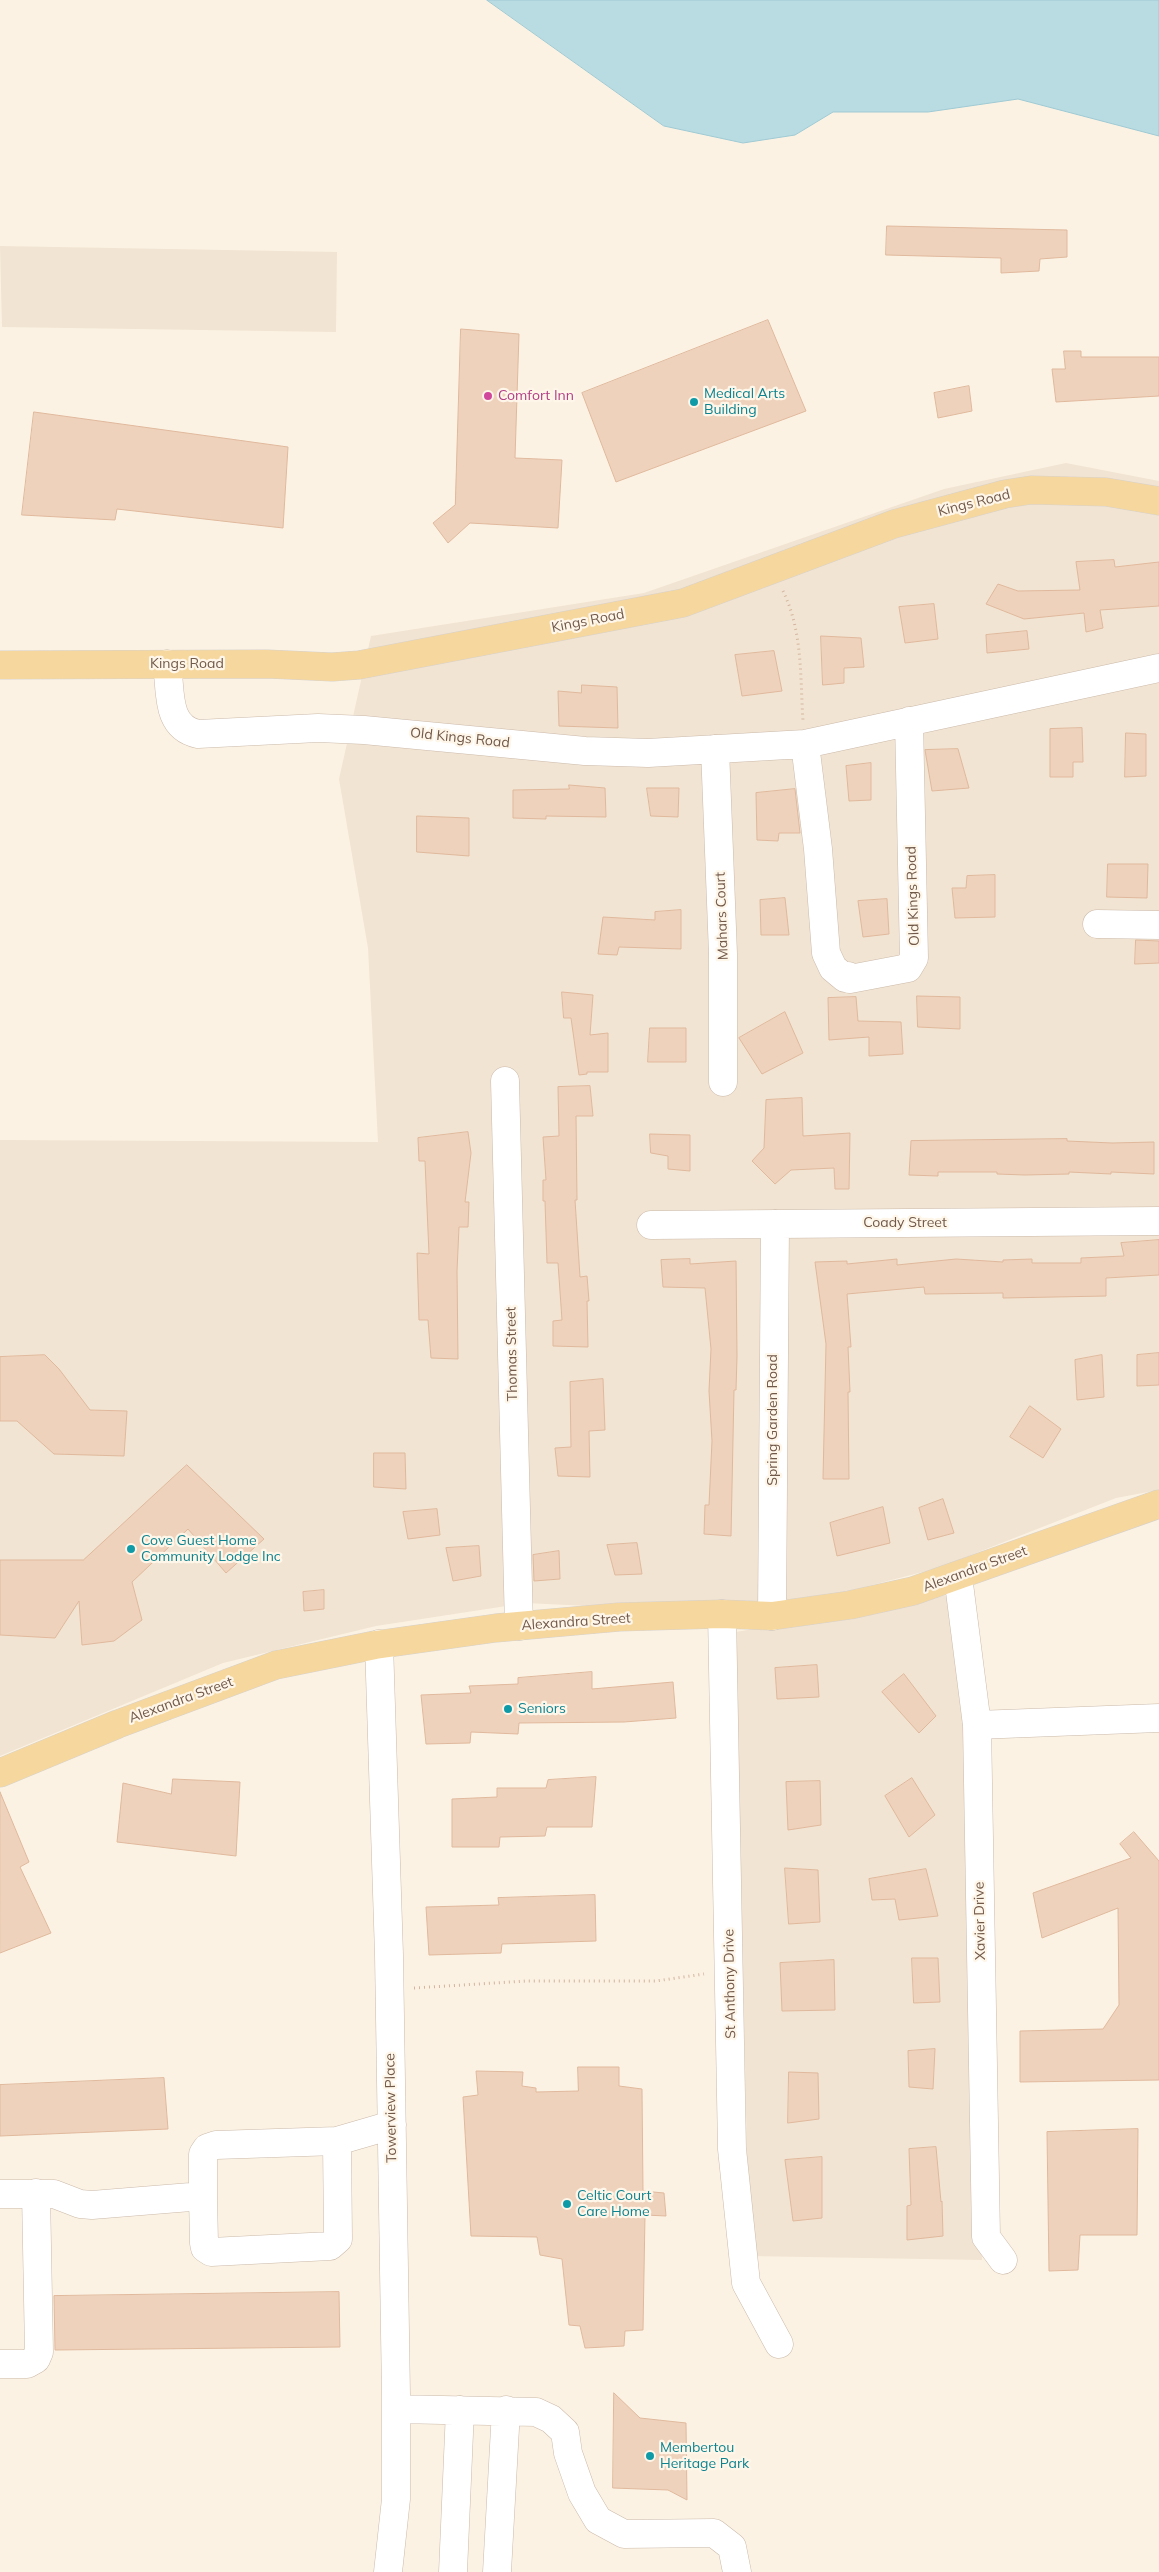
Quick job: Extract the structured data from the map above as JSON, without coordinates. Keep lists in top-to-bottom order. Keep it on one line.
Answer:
{"streets":{"main road":["Kings Road","Alexandra Street"],"street":["Old Kings Road","Mahars Court","Coady Street","Thomas Street","Spring Garden Road","Xavier Drive","St Anthony Drive","Towerview Place"]},"crossings":[["Kings Road","Old Kings Road"],["Old Kings Road","Mahars Court"],["Coady Street","Spring Garden Road"],["Thomas Street","Alexandra Street"],["Spring Garden Road","Alexandra Street"],["Alexandra Street","Xavier Drive"],["Alexandra Street","St Anthony Drive"],["Alexandra Street","Towerview Place"]],"places":["Comfort Inn","Medical Arts Building","Cove Guest Home Community Lodge Inc","Seniors","Celtic Court Care Home","Membertou Heritage Park"]}
